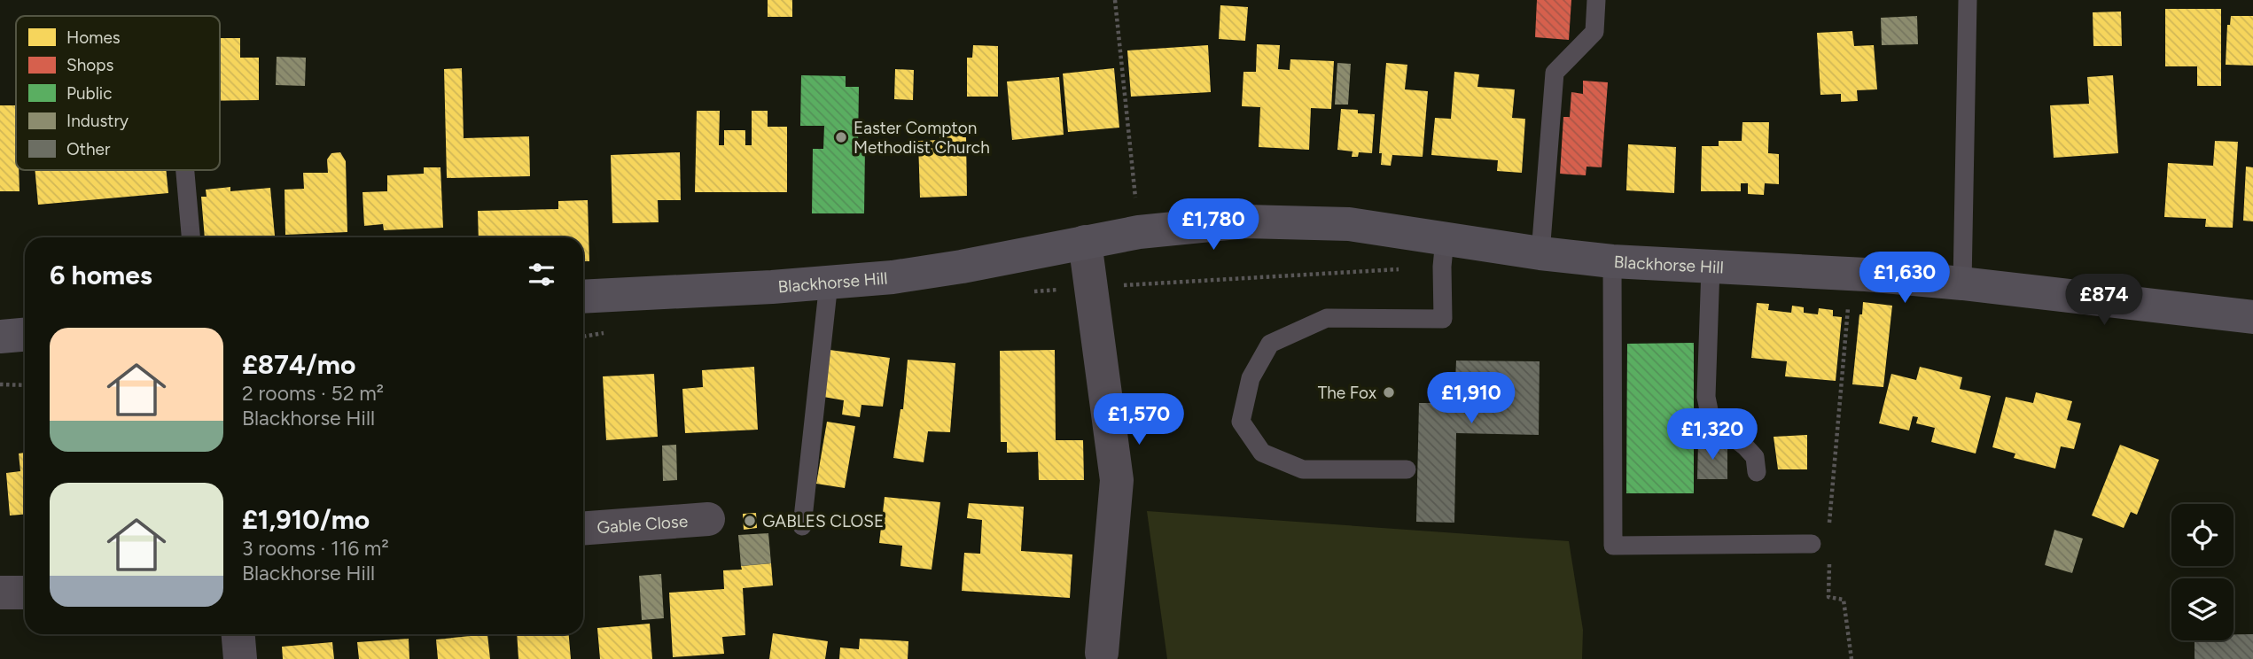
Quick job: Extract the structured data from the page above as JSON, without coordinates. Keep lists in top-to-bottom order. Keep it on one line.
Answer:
{"streets":{"main road":["Blackhorse Hill"],"street":["Gable Close"]},"places":["Easter Compton Methodist Church","The Fox","GABLES CLOSE"],"legend":["Homes","Shops","Public","Industry","Other"],"page":{"price":["£1,780","£1,630","£874","£1,910","£1,570","£1,320"],"heading":"6 homes","list":[{"name":"£874/mo","note":"2 rooms · 52 m² · Blackhorse Hill"},{"name":"£1,910/mo","note":"3 rooms · 116 m² · Blackhorse Hill"}]}}
